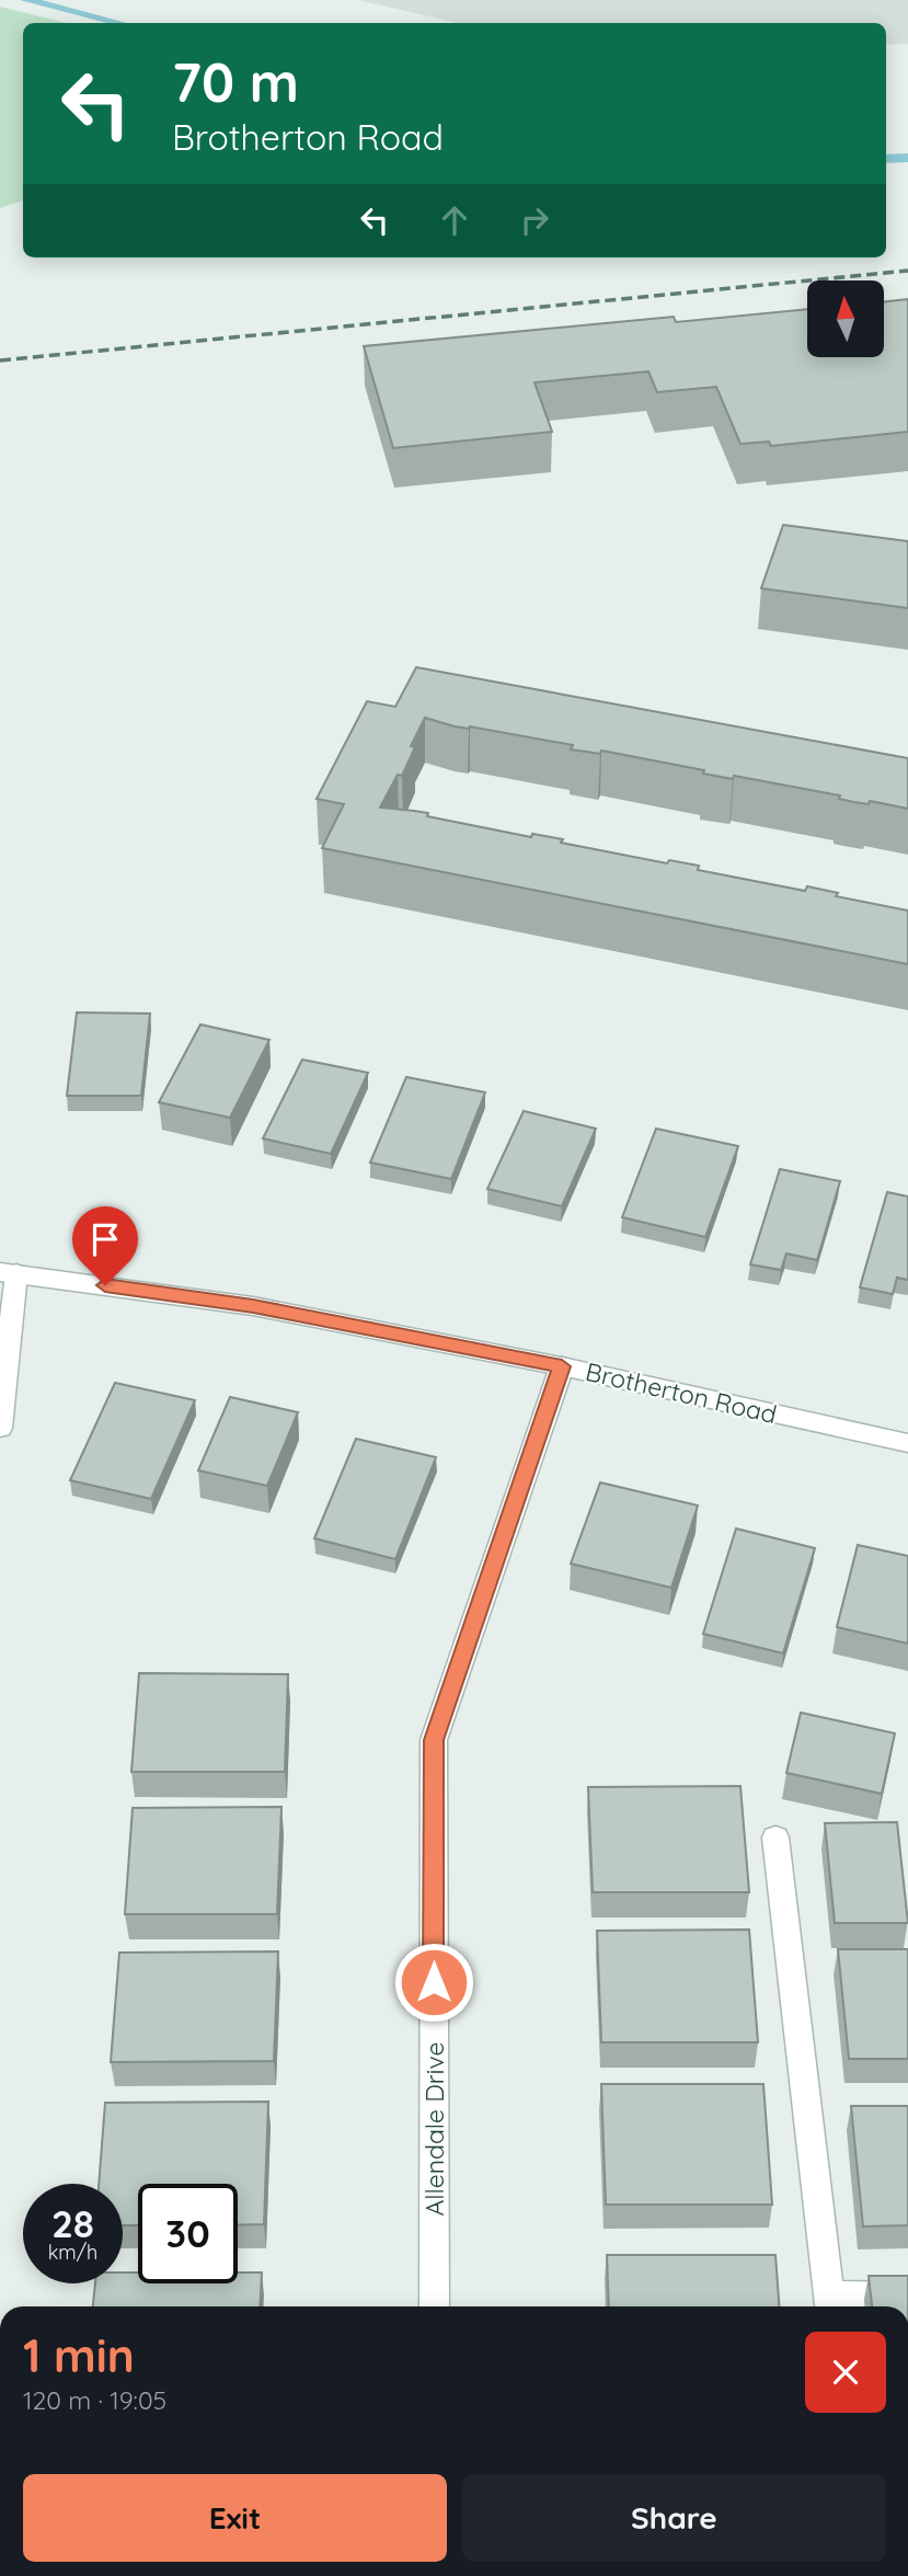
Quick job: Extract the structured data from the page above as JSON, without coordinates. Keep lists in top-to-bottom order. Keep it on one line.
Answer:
{"streets":{"street":["Brotherton Road","Allendale Drive"]},"crossings":[["Brotherton Road","Allendale Drive"]],"north":"top","page":{"turn":["70 m","Brotherton Road"],"speed":"28 km/h","limit":"30","heading":["1 min","120 m · 19:05"],"buttons":["Exit","Share"]}}
